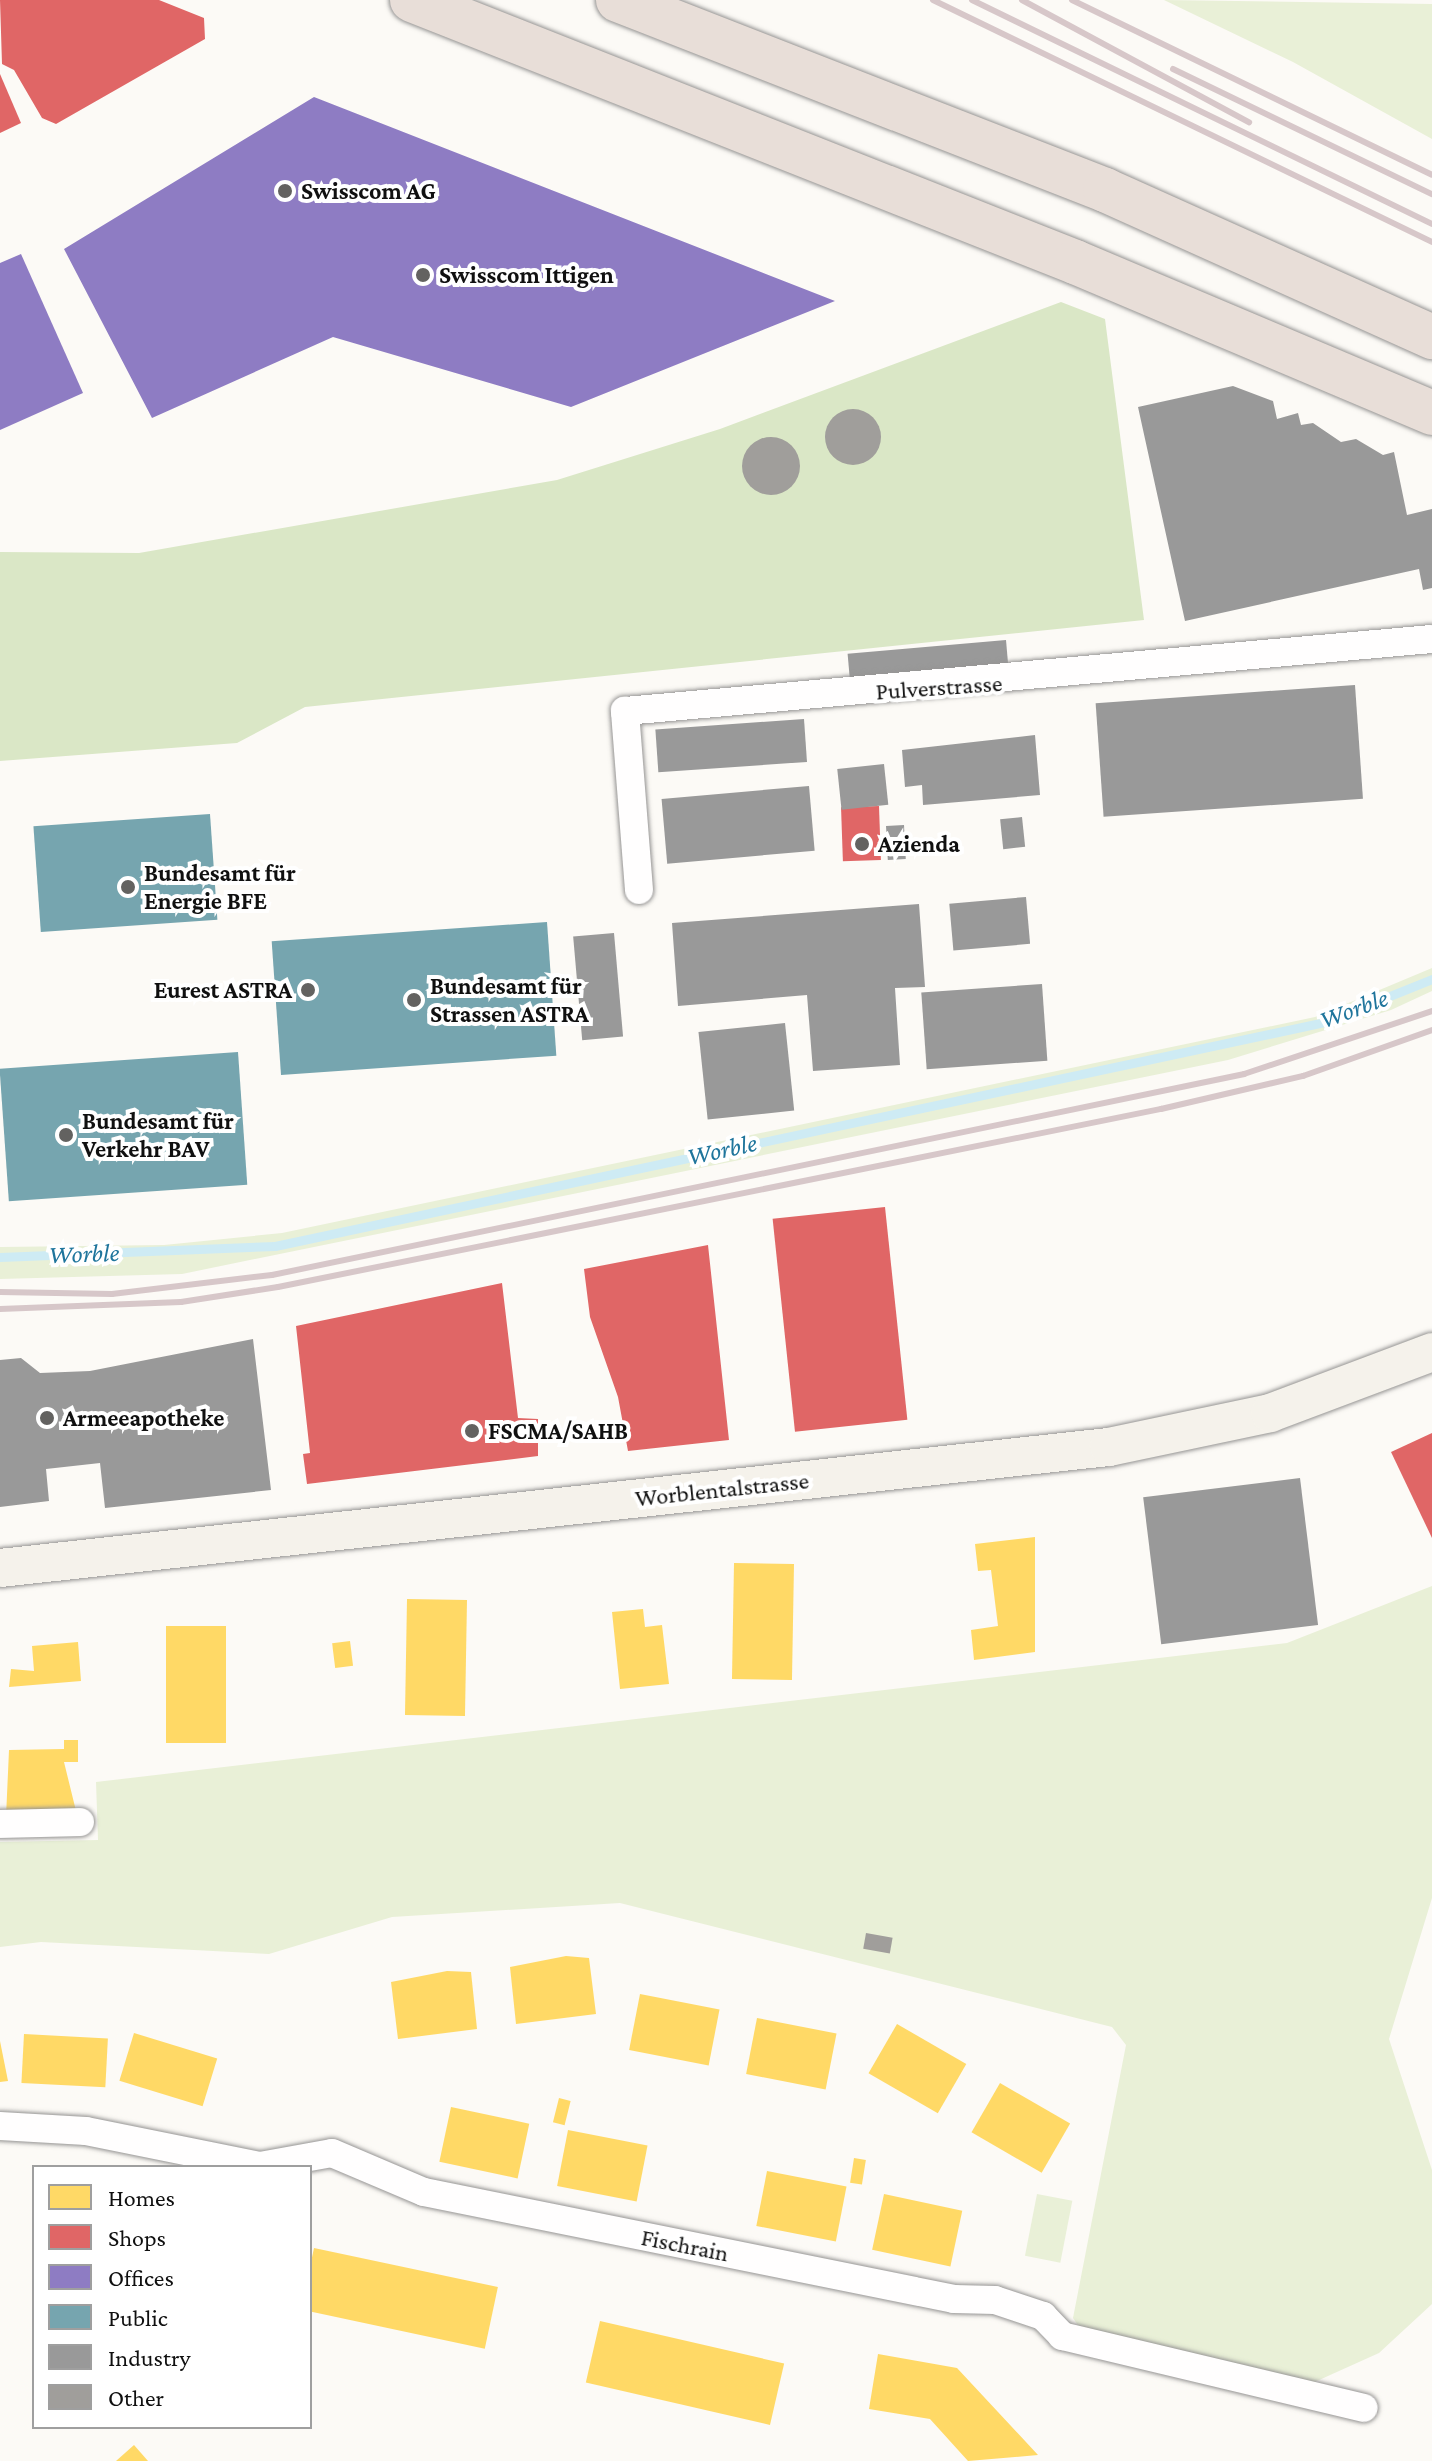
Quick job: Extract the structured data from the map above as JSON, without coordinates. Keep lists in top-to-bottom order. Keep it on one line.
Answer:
{"streets":{"main road":["Worblentalstrasse"],"street":["Pulverstrasse","Fischrain"]},"water":["Worble"],"places":["Swisscom AG","Swisscom Ittigen","Azienda","Bundesamt für Energie BFE","Eurest ASTRA","Bundesamt für Strassen ASTRA","Bundesamt für Verkehr BAV","Armeeapotheke","FSCMA/SAHB"],"legend":["Homes","Shops","Offices","Public","Industry","Other"]}
